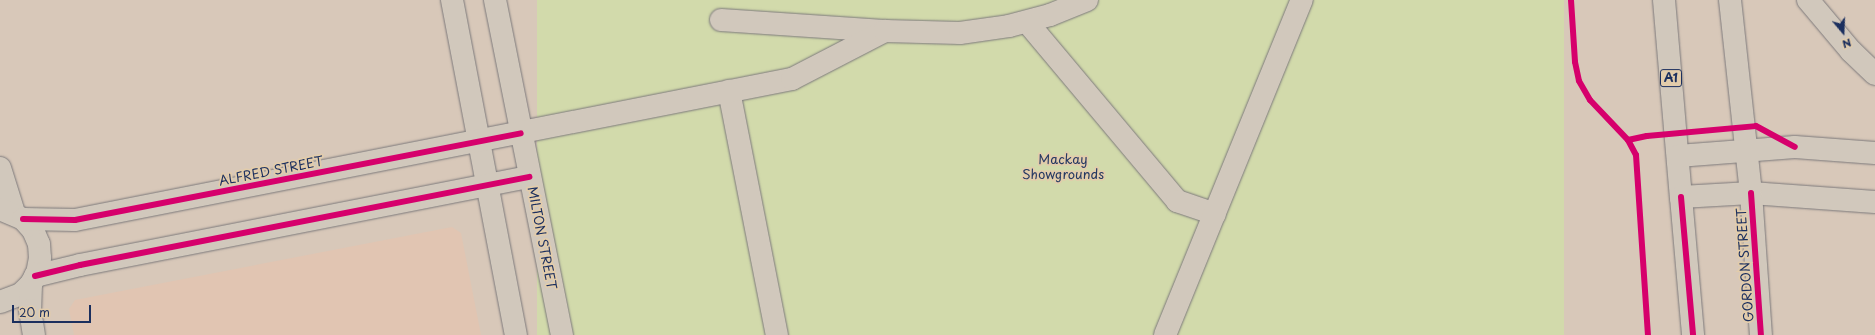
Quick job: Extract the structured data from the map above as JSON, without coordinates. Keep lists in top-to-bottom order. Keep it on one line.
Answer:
{"streets":{"main road":["A1","ALFRED STREET","MILTON STREET","GORDON STREET"]},"crossings":[["ALFRED STREET","MILTON STREET"]],"parks":["Mackay Showgrounds"],"scale_bar":"20 m","north":"bottom"}
